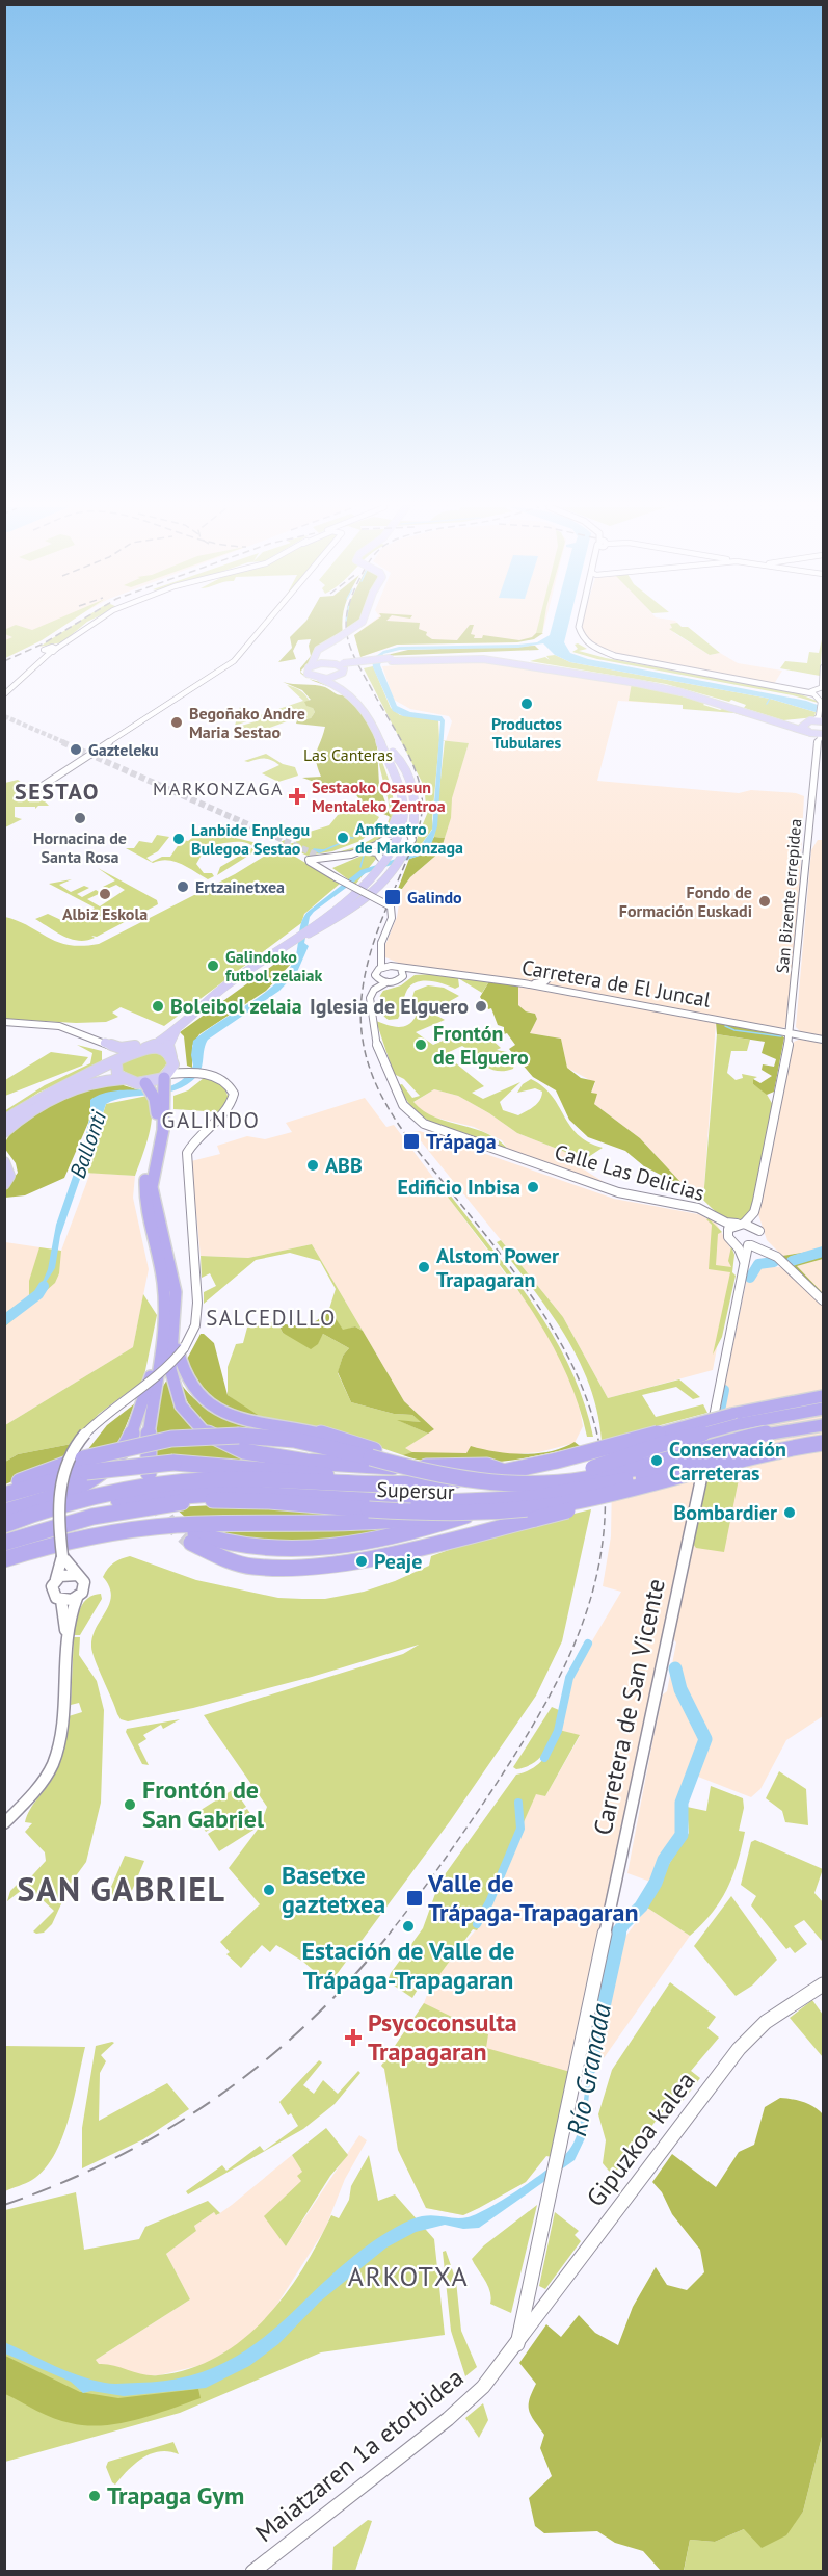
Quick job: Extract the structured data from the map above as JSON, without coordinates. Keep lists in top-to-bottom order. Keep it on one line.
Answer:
{"streets":{"highway":["Supersur"],"street":["San Bizente errepidea","Carretera de El Juncal","Calle Las Delicias","Carretera de San Vicente","Gipuzkoa kalea","Maiatzaren 1a etorbidea"]},"crossings":[["San Bizente errepidea","Carretera de El Juncal"],["Carretera de San Vicente","Gipuzkoa kalea"],["Carretera de San Vicente","Maiatzaren 1a etorbidea"],["Gipuzkoa kalea","Maiatzaren 1a etorbidea"]],"districts":["MARKONZAGA","SESTAO","GALINDO","SALCEDILLO","SAN GABRIEL","ARKOTXA"],"water":["Ballonti","Río Granada"],"parks":["Las Canteras"],"places":{"other":["Productos Tubulares","Begoñako Andre Maria Sestao","Gazteleku","Hornacina de Santa Rosa","Anfiteatro de Markonzaga","Lanbide Enplegu Bulegoa Sestao","Ertzainetxea","Albiz Eskola","Fondo de Formación Euskadi","Galindoko futbol zelaiak","Boleibol zelaia","Iglesia de Elguero","Frontón de Elguero","ABB","Edificio Inbisa","Alstom Power Trapagaran","Conservación Carreteras","Bombardier","Peaje","Frontón de San Gabriel","Basetxe gaztetxea","Estación de Valle de Trápaga-Trapagaran","Trapaga Gym"],"health":["Sestaoko Osasun Mentaleko Zentroa","Psycoconsulta Trapagaran"],"transit":["Galindo","Trápaga","Valle de Trápaga-Trapagaran"]}}
